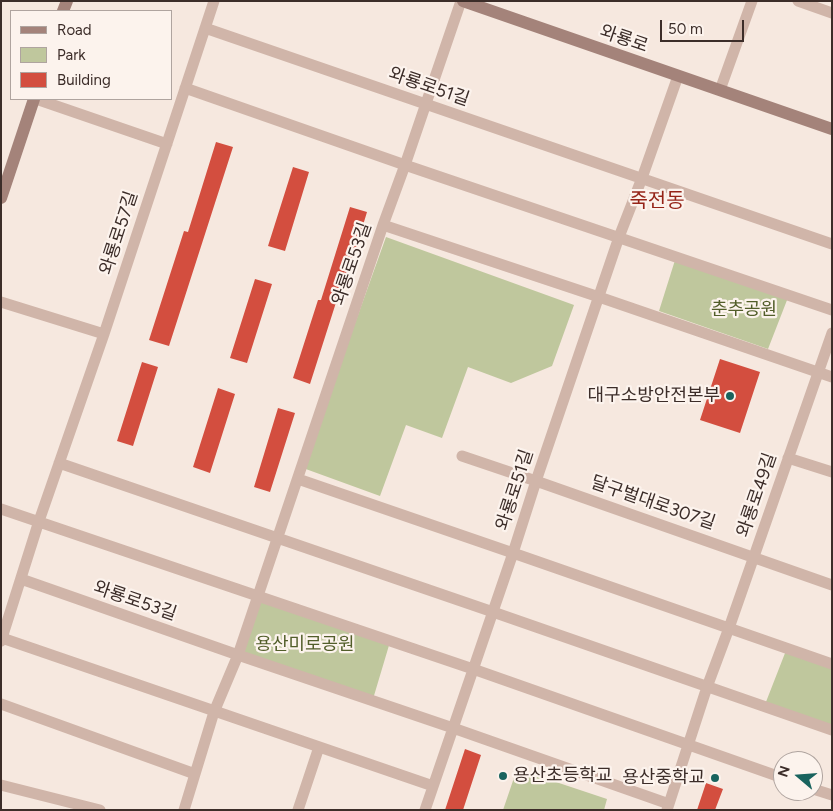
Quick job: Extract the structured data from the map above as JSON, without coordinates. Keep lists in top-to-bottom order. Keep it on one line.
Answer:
{"streets":{"main road":["와룡로"],"street":["와룡로51길","와룡로57길","와룡로53길","와룡로49길","달구벌대로307길"]},"crossings":[["와룡로","와룡로51길"],["와룡로","와룡로53길"],["와룡로51길","와룡로57길"],["와룡로51길","와룡로53길"],["와룡로51길","와룡로49길"],["와룡로51길","달구벌대로307길"],["와룡로57길","와룡로53길"],["와룡로49길","달구벌대로307길"]],"districts":["죽전동"],"parks":["춘추공원","용산미로공원"],"places":["대구소방안전본부","용산초등학교","용산중학교"],"legend":["Road","Park","Building"],"scale_bar":"50 m","north":"left"}
